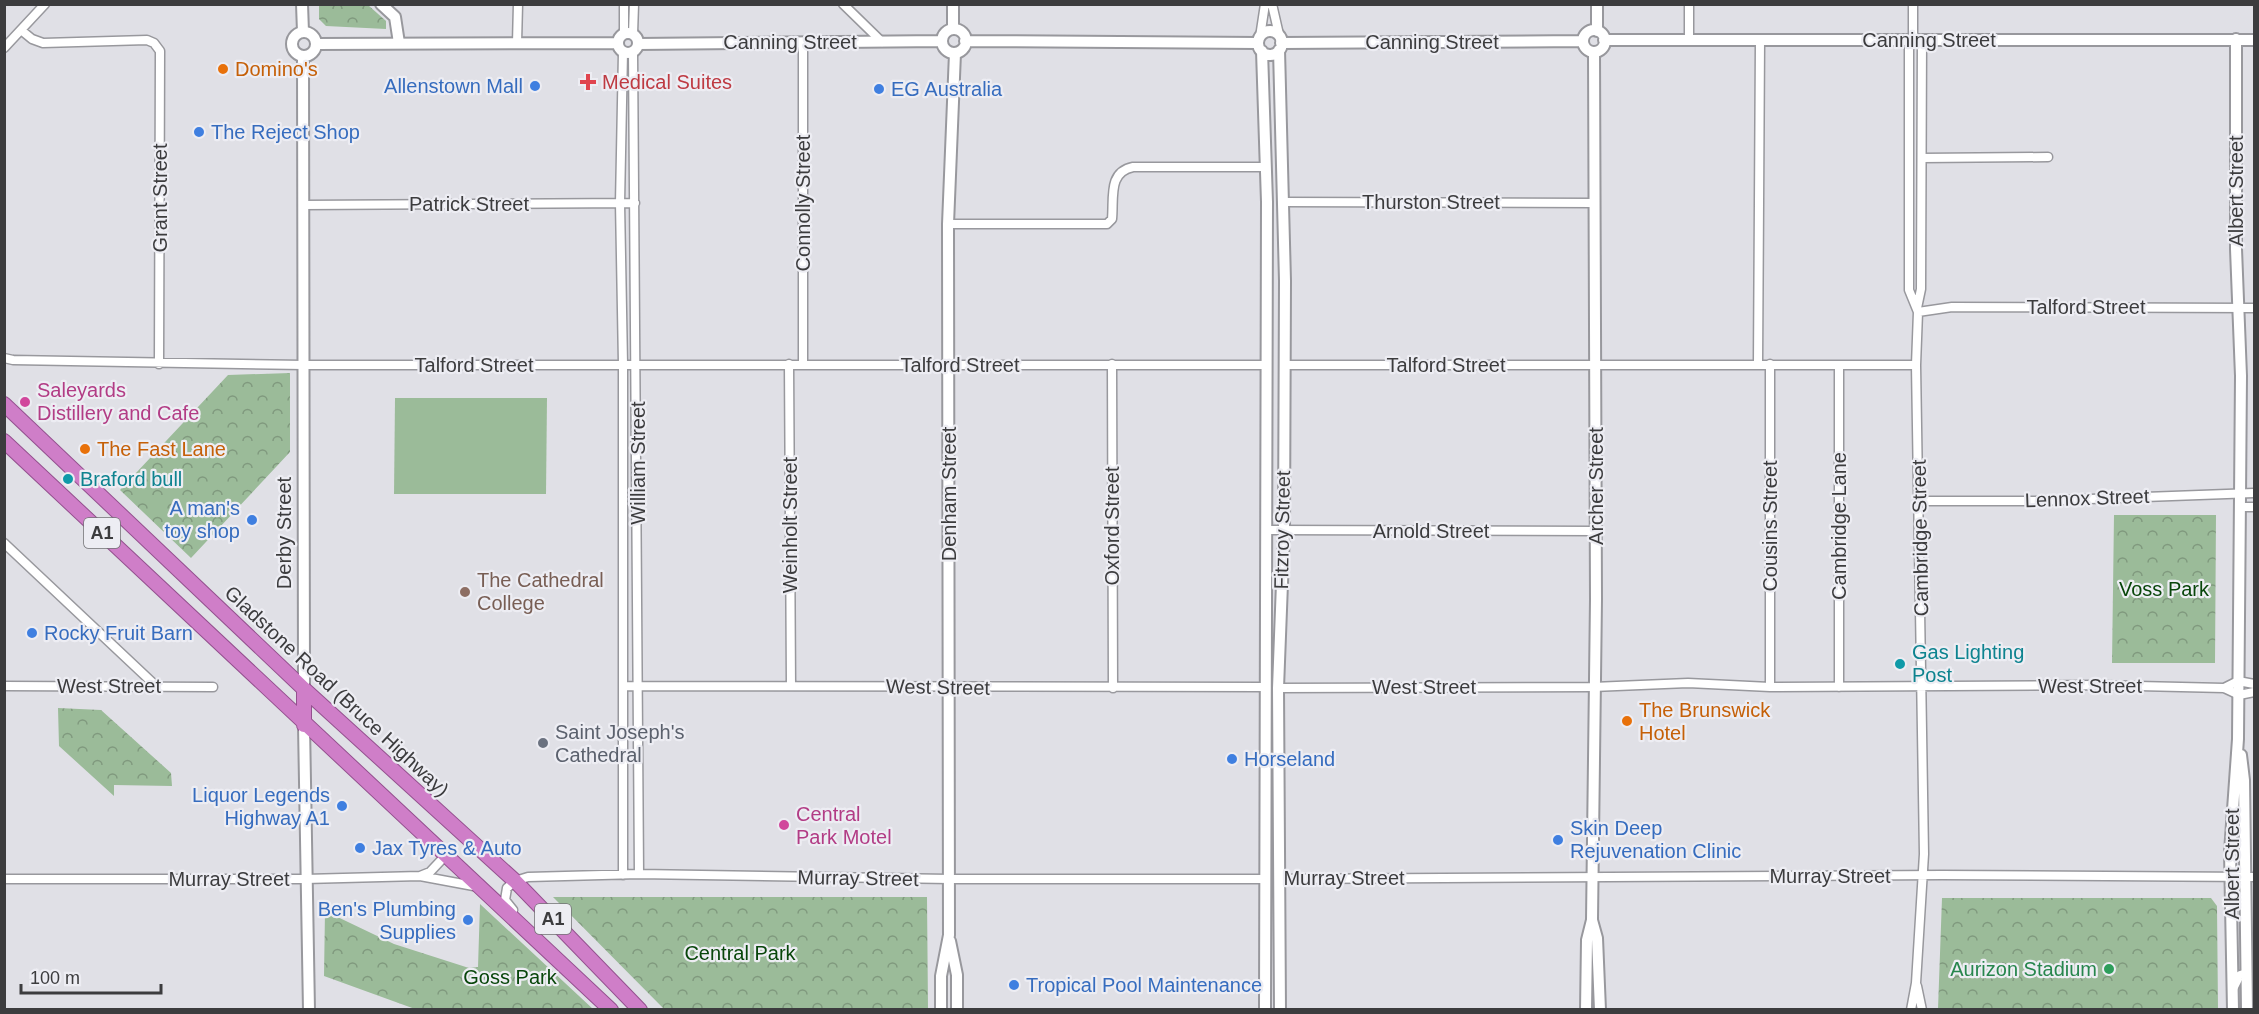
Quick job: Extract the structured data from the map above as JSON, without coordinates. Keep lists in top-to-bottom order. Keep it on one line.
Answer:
{"streets":{"highway":["A1","Derby Street","Gladstone Road (Bruce Highway)"],"street":["Canning Street","Albert Street","Grant Street","Thurston Street","Connolly Street","Patrick Street","Talford Street","William Street","Archer Street","Denham Street","Lennox Street","Weinholt Street","Oxford Street","Cousins Street","Cambridge Lane","Fitzroy Street","Arnold Street","Cambridge Street","West Street","Murray Street"]},"crossings":[["Canning Street","Albert Street"],["Canning Street","Connolly Street"],["Canning Street","William Street"],["Canning Street","Archer Street"],["Canning Street","Denham Street"],["Canning Street","Fitzroy Street"],["Canning Street","Derby Street"],["Canning Street","Cambridge Street"],["Albert Street","Talford Street"],["Albert Street","Lennox Street"],["Albert Street","West Street"],["Albert Street","Murray Street"],["Grant Street","Talford Street"],["Thurston Street","Archer Street"],["Thurston Street","Fitzroy Street"],["Connolly Street","Talford Street"],["Patrick Street","William Street"],["Patrick Street","Derby Street"],["Talford Street","William Street"],["Talford Street","Archer Street"],["Talford Street","Denham Street"],["Talford Street","Weinholt Street"],["Talford Street","Oxford Street"],["Talford Street","Cousins Street"],["Talford Street","Cambridge Lane"],["Talford Street","Fitzroy Street"],["Talford Street","Derby Street"],["Talford Street","Cambridge Street"],["William Street","West Street"],["William Street","Murray Street"],["Archer Street","Arnold Street"],["Archer Street","West Street"],["Archer Street","Murray Street"],["Denham Street","West Street"],["Denham Street","Murray Street"],["Lennox Street","Cambridge Street"],["Weinholt Street","West Street"],["Oxford Street","West Street"],["Cousins Street","West Street"],["Cambridge Lane","West Street"],["Fitzroy Street","Arnold Street"],["Fitzroy Street","West Street"],["Fitzroy Street","Murray Street"],["A1","Derby Street"],["A1","Murray Street"],["Derby Street","Gladstone Road (Bruce Highway)"],["Derby Street","Murray Street"],["Cambridge Street","West Street"],["Cambridge Street","Murray Street"],["Gladstone Road (Bruce Highway)","Murray Street"]],"parks":["Voss Park","Central Park","Goss Park"],"places":{"other":["Domino's","Allenstown Mall","EG Australia","The Reject Shop","Saleyards Distillery and Cafe","The Fast Lane","Braford bull","A man's toy shop","The Cathedral College","Rocky Fruit Barn","Gas Lighting Post","The Brunswick Hotel","Saint Joseph's Cathedral","Horseland","Liquor Legends Highway A1","Central Park Motel","Skin Deep Rejuvenation Clinic","Jax Tyres & Auto","Ben's Plumbing Supplies","Aurizon Stadium","Tropical Pool Maintenance"],"health":["Medical Suites"]},"scale_bar":"100 m"}
